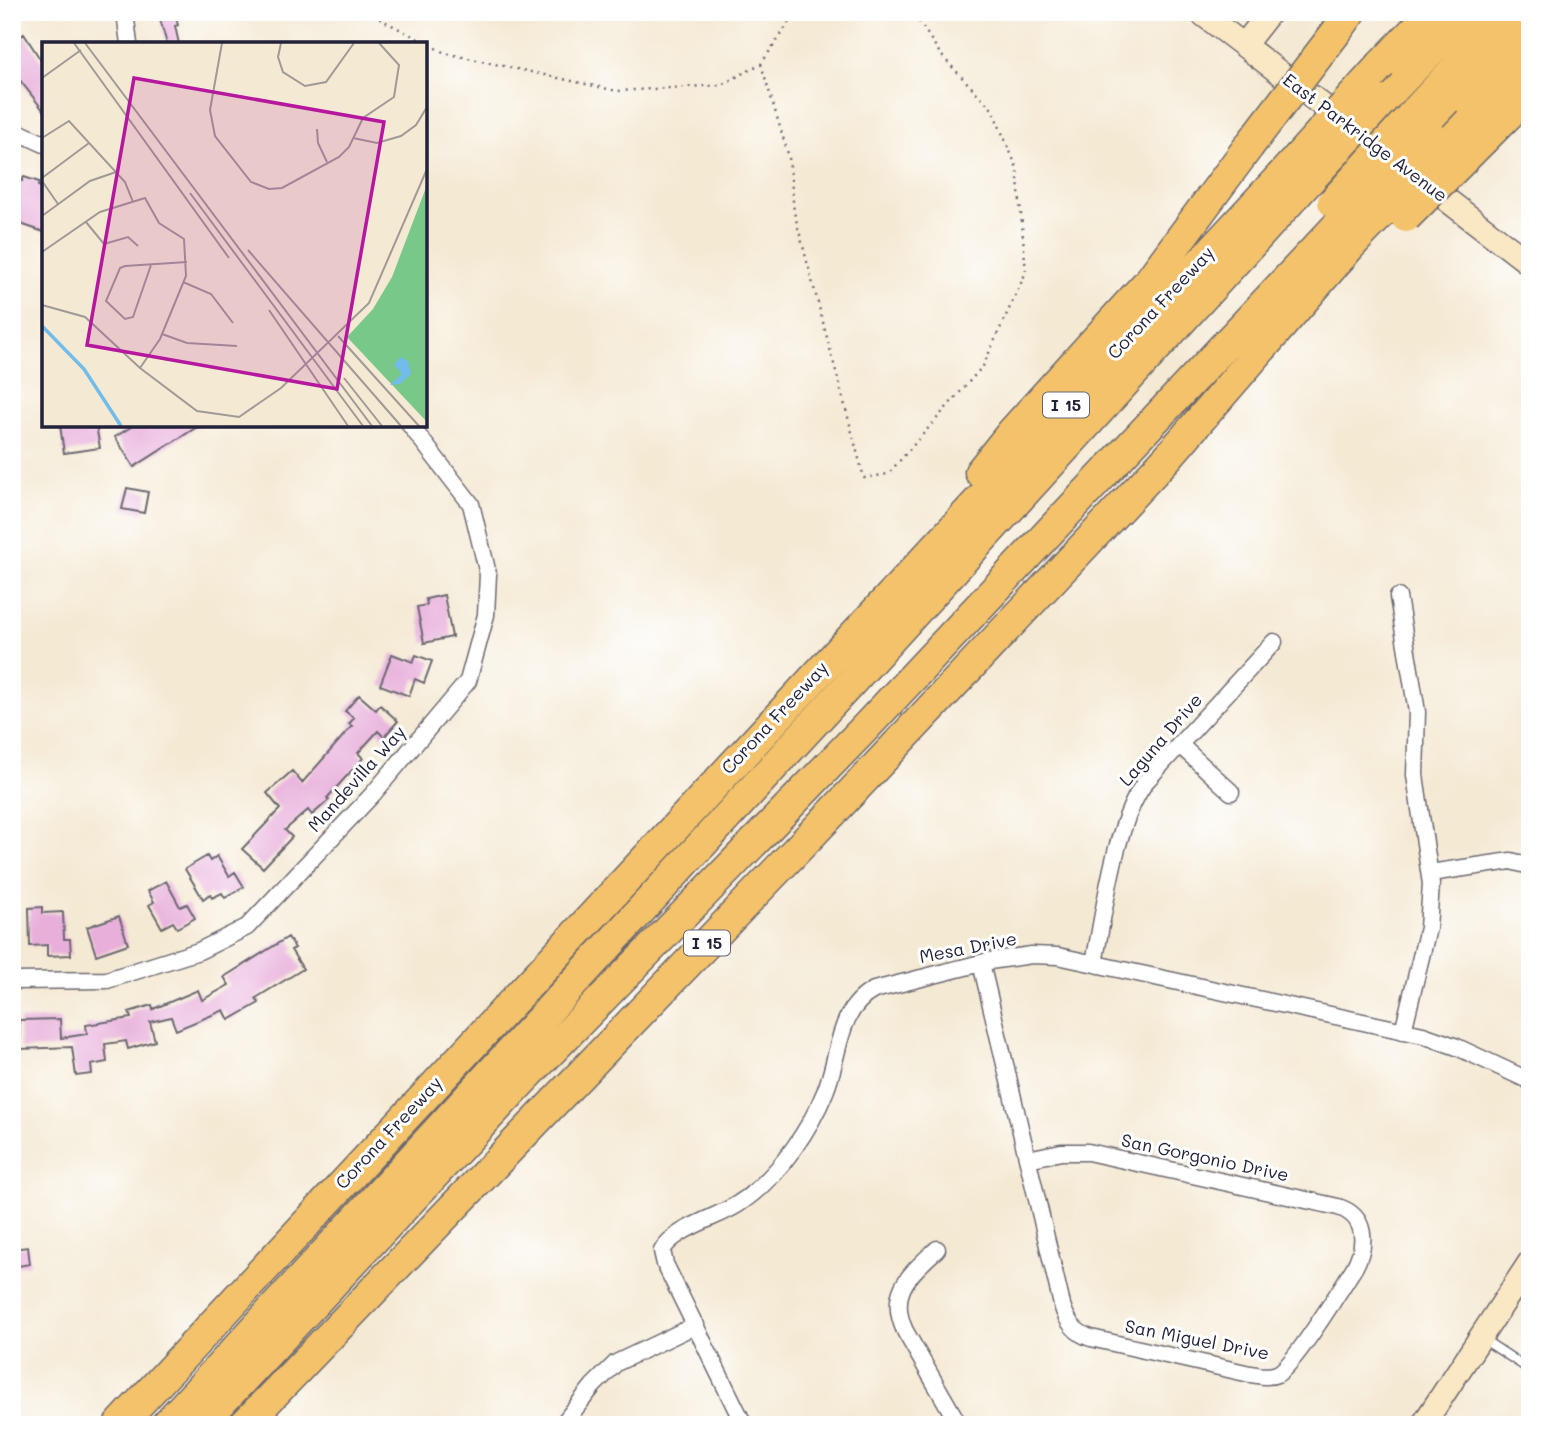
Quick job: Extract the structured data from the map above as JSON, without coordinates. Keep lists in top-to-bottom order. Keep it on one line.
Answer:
{"streets":{"highway":["Corona Freeway","I 15"],"main road":["East Parkridge Avenue"],"street":["Laguna Drive","Mandevilla Way","Mesa Drive","San Gorgonio Drive","San Miguel Drive"]},"crossings":[["Laguna Drive","Mesa Drive"],["San Gorgonio Drive","San Miguel Drive"]]}
